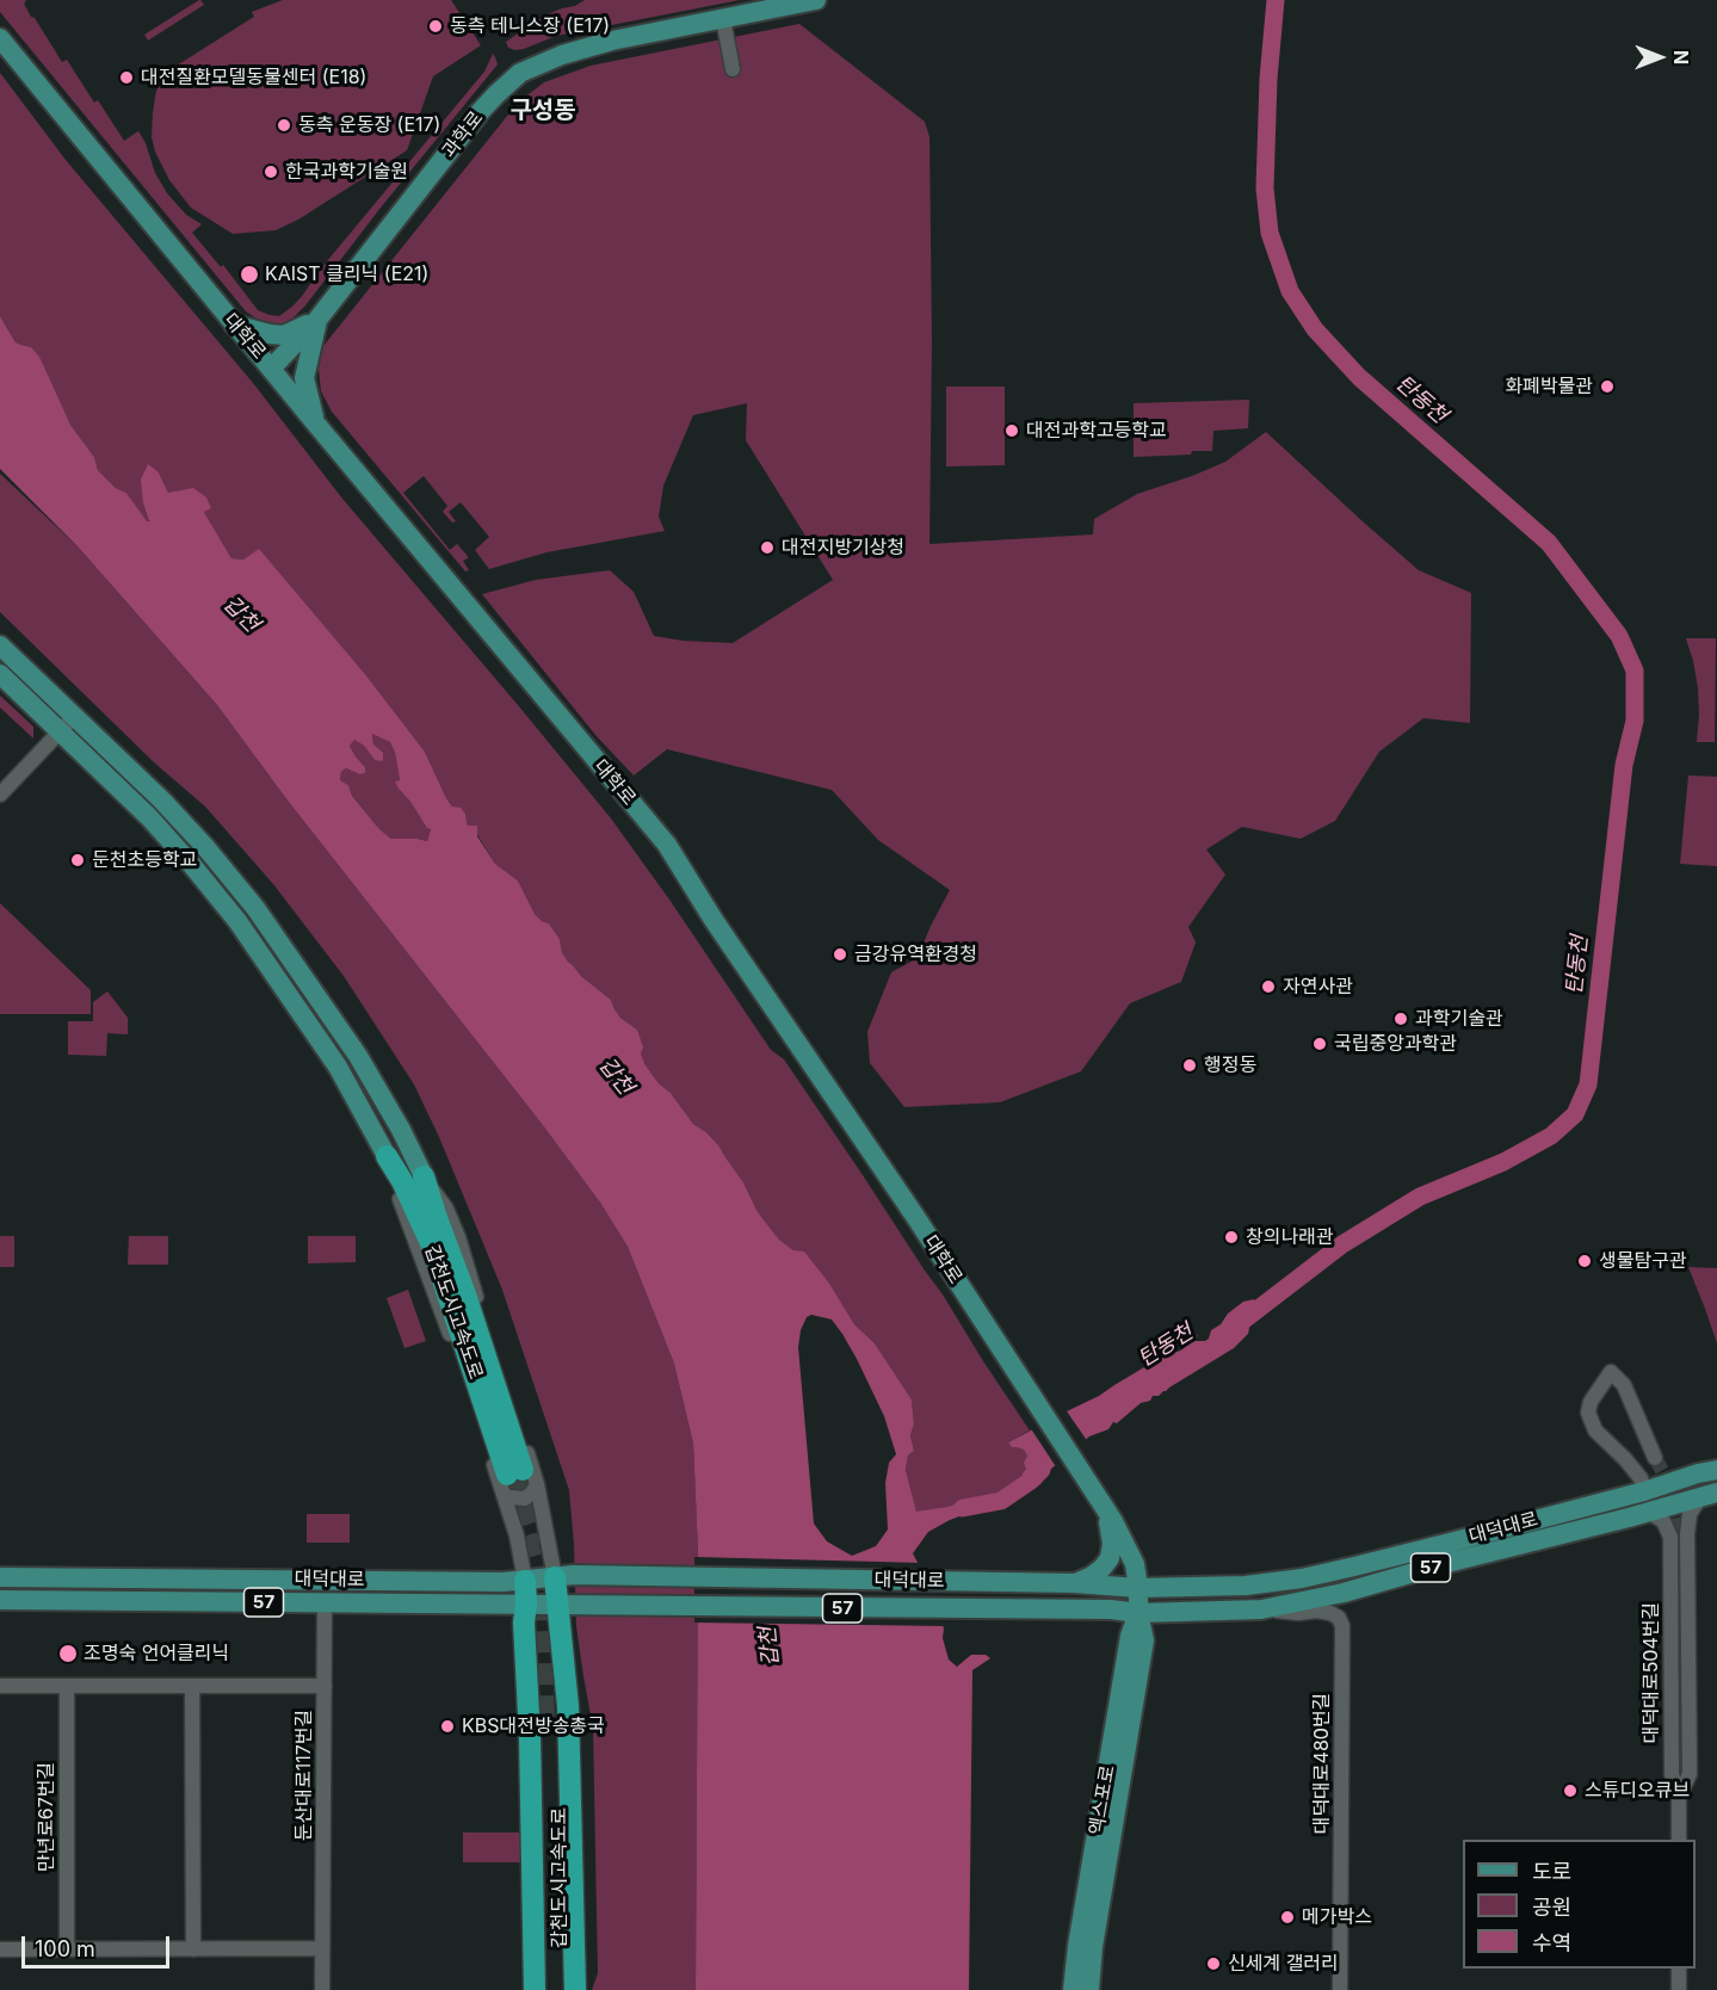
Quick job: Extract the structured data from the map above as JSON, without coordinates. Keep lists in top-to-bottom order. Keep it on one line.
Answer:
{"streets":{"highway":["갑천도시고속도로"],"main road":["과학로","대학로","대덕대로","57","엑스포로"],"street":["대덕대로504번길","대덕대로480번길","둔산대로117번길","만년로67번길"]},"crossings":[["과학로","대학로"],["대학로","대덕대로"],["대학로","엑스포로"],["대덕대로","대덕대로504번길"],["대덕대로","대덕대로480번길"],["대덕대로","둔산대로117번길"],["대덕대로","엑스포로"]],"districts":["구성동"],"water":["탄동천","갑천"],"places":["동측 테니스장 (E17)","대전질환모델동물센터 (E18)","동측 운동장 (E17)","한국과학기술원","KAIST 클리닉 (E21)","화폐박물관","대전과학고등학교","대전지방기상청","둔천초등학교","금강유역환경청","자연사관","과학기술관","국립중앙과학관","행정동","창의나래관","생물탐구관","조명숙 언어클리닉","KBS대전방송총국","스튜디오큐브","메가박스","신세계 갤러리"],"legend":["도로","공원","수역"],"scale_bar":"100 m","north":"right"}
